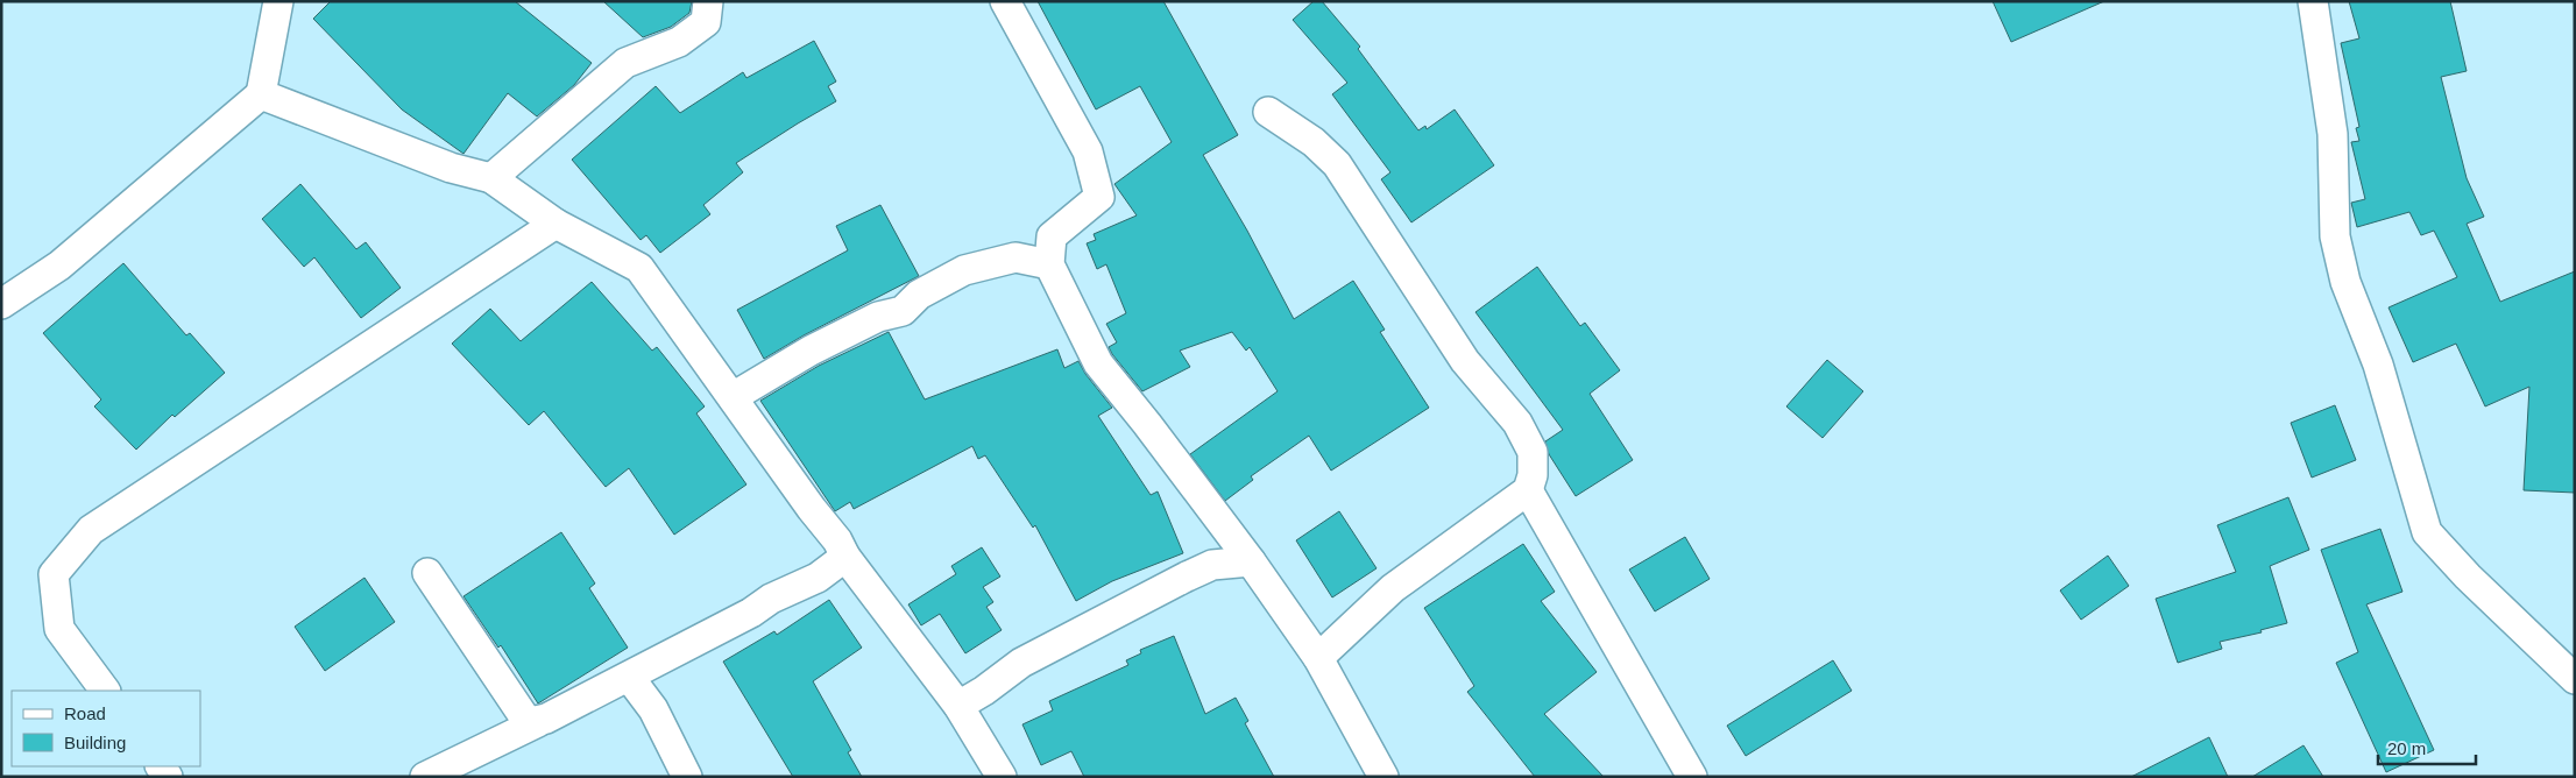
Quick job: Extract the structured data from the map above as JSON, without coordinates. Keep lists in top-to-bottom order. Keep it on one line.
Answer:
{"legend":["Road","Building"],"scale_bar":"20 m"}
